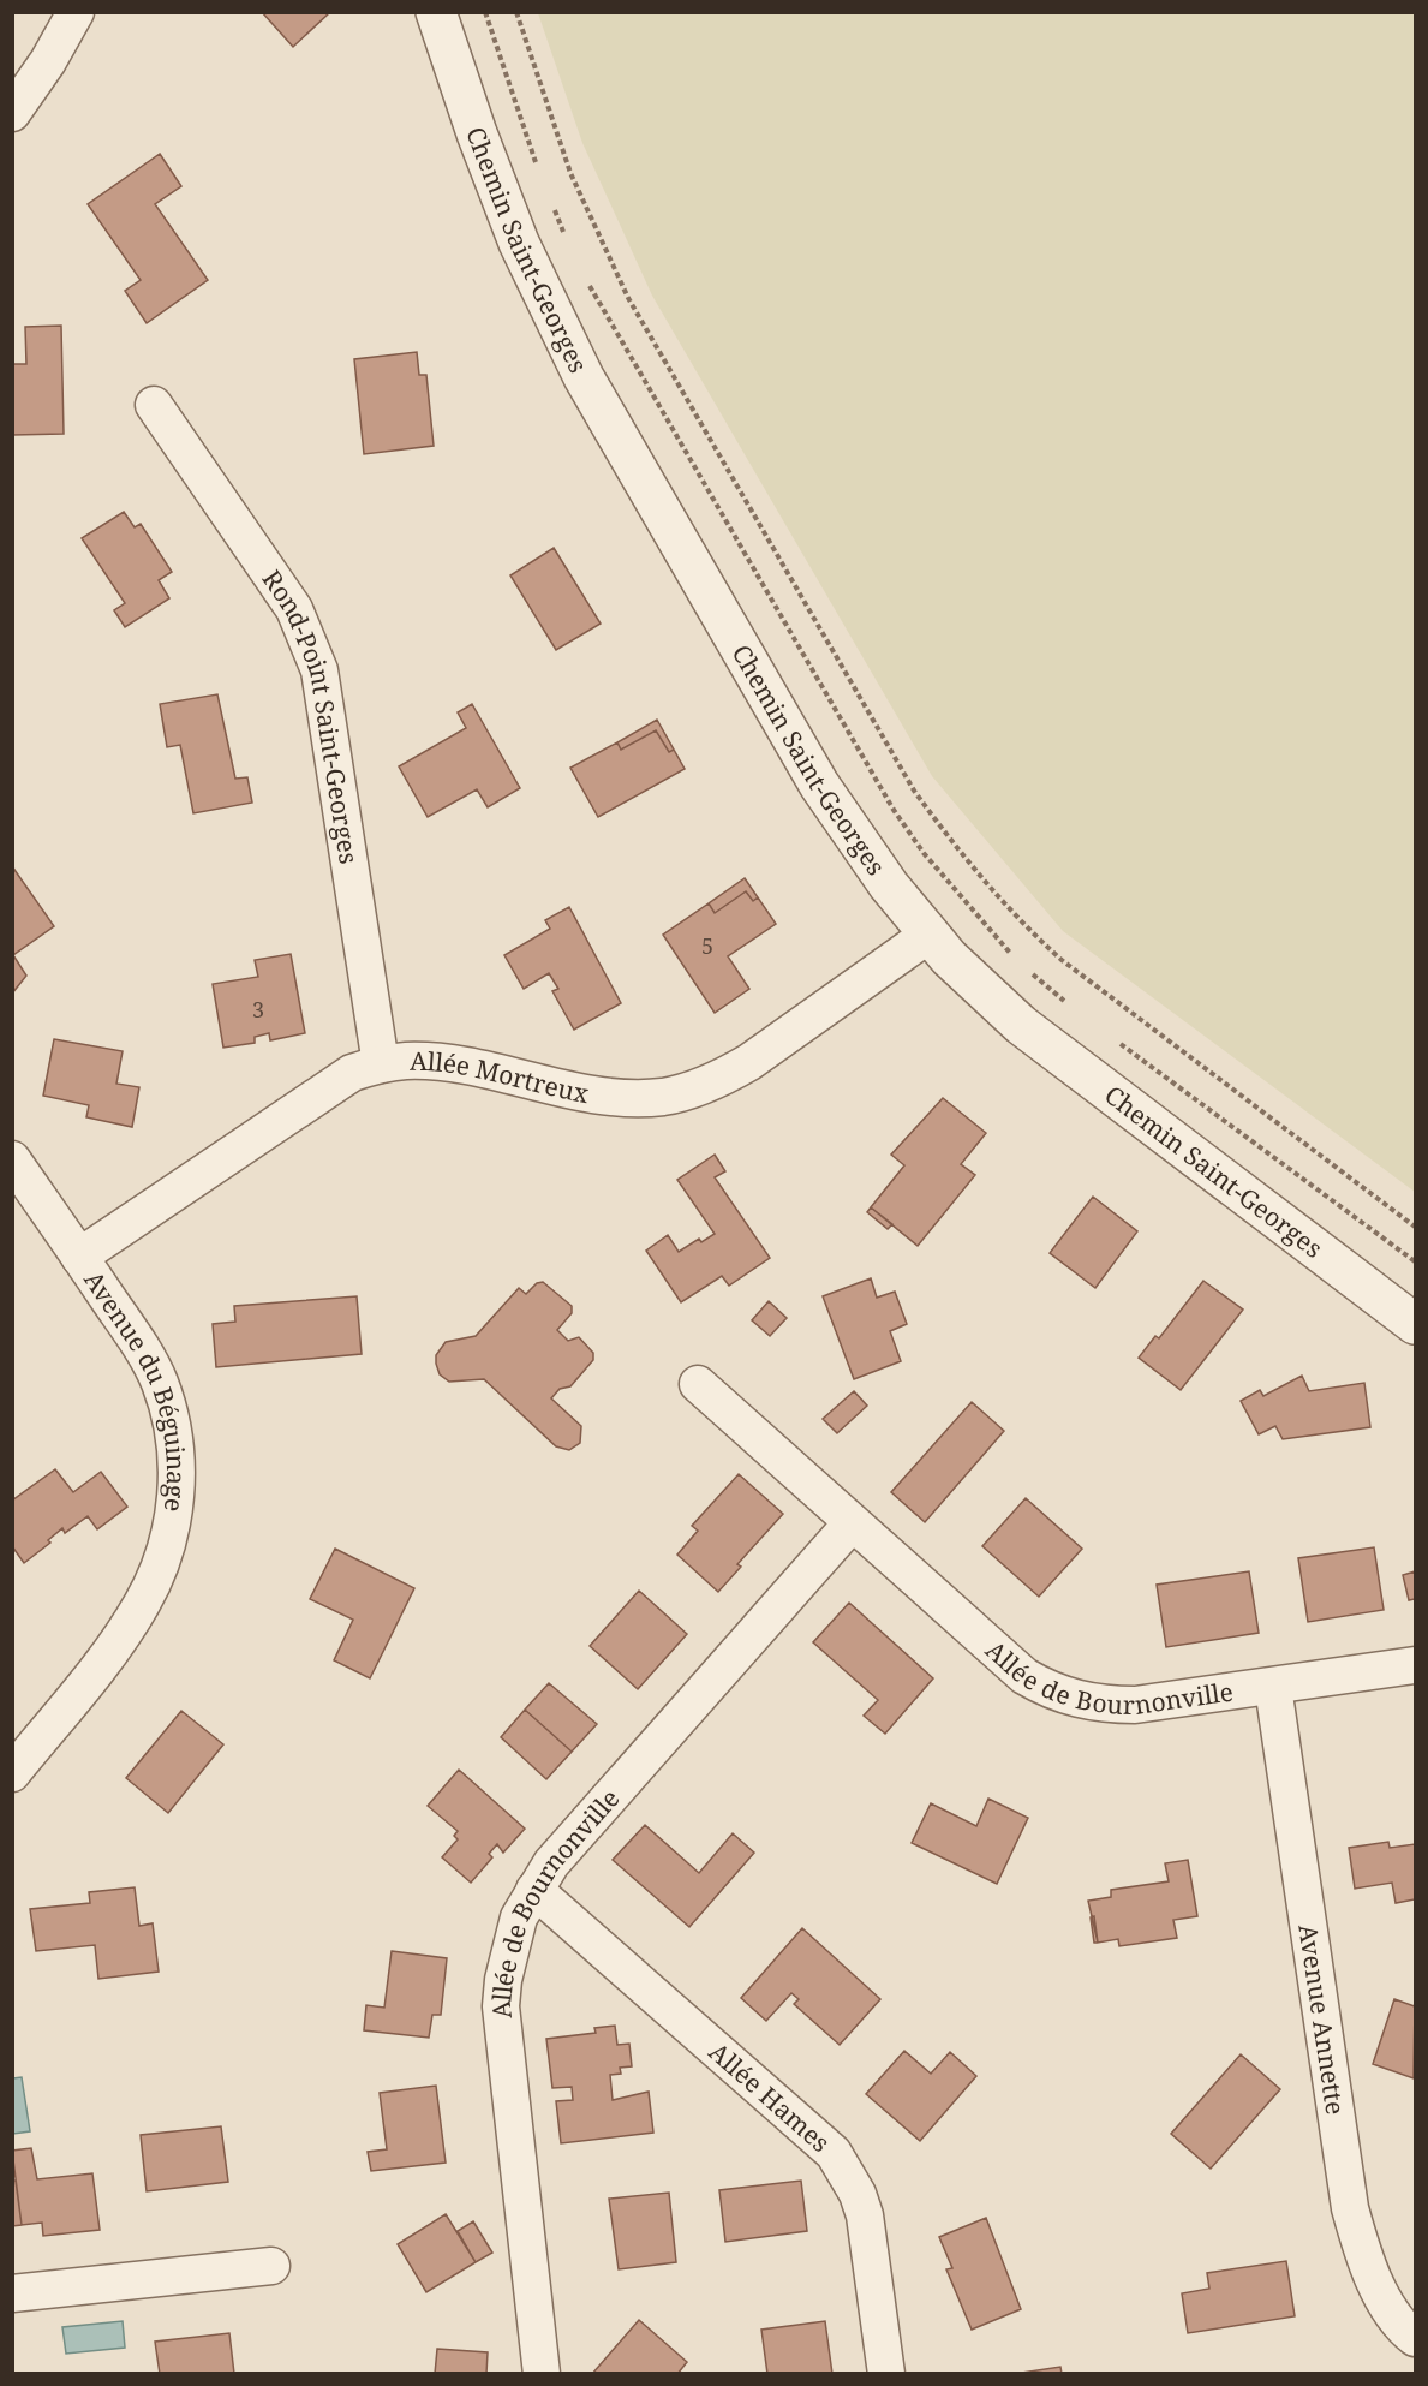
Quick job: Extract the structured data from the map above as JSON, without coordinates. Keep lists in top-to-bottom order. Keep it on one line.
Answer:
{"streets":{"street":["Chemin Saint-Georges","Rond-Point Saint-Georges","Allée Mortreux","Avenue du Béguinage","Allée de Bournonville","Avenue Annette","Allée Hames"]},"crossings":[["Chemin Saint-Georges","Allée Mortreux"],["Rond-Point Saint-Georges","Allée Mortreux"],["Allée Mortreux","Avenue du Béguinage"],["Allée de Bournonville","Avenue Annette"],["Allée de Bournonville","Allée Hames"]],"house_numbers":["5","3"]}
